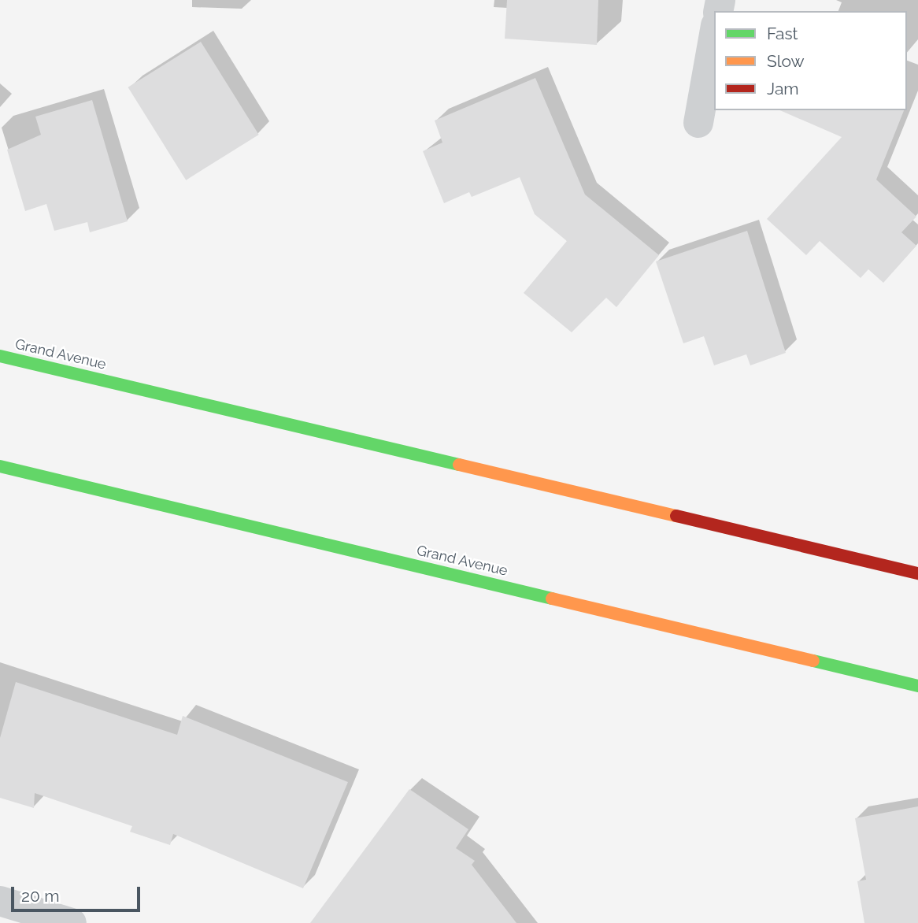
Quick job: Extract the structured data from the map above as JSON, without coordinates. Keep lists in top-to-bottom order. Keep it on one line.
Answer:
{"streets":{"main road":["Grand Avenue"]},"legend":["Fast","Slow","Jam"],"scale_bar":"20 m"}
